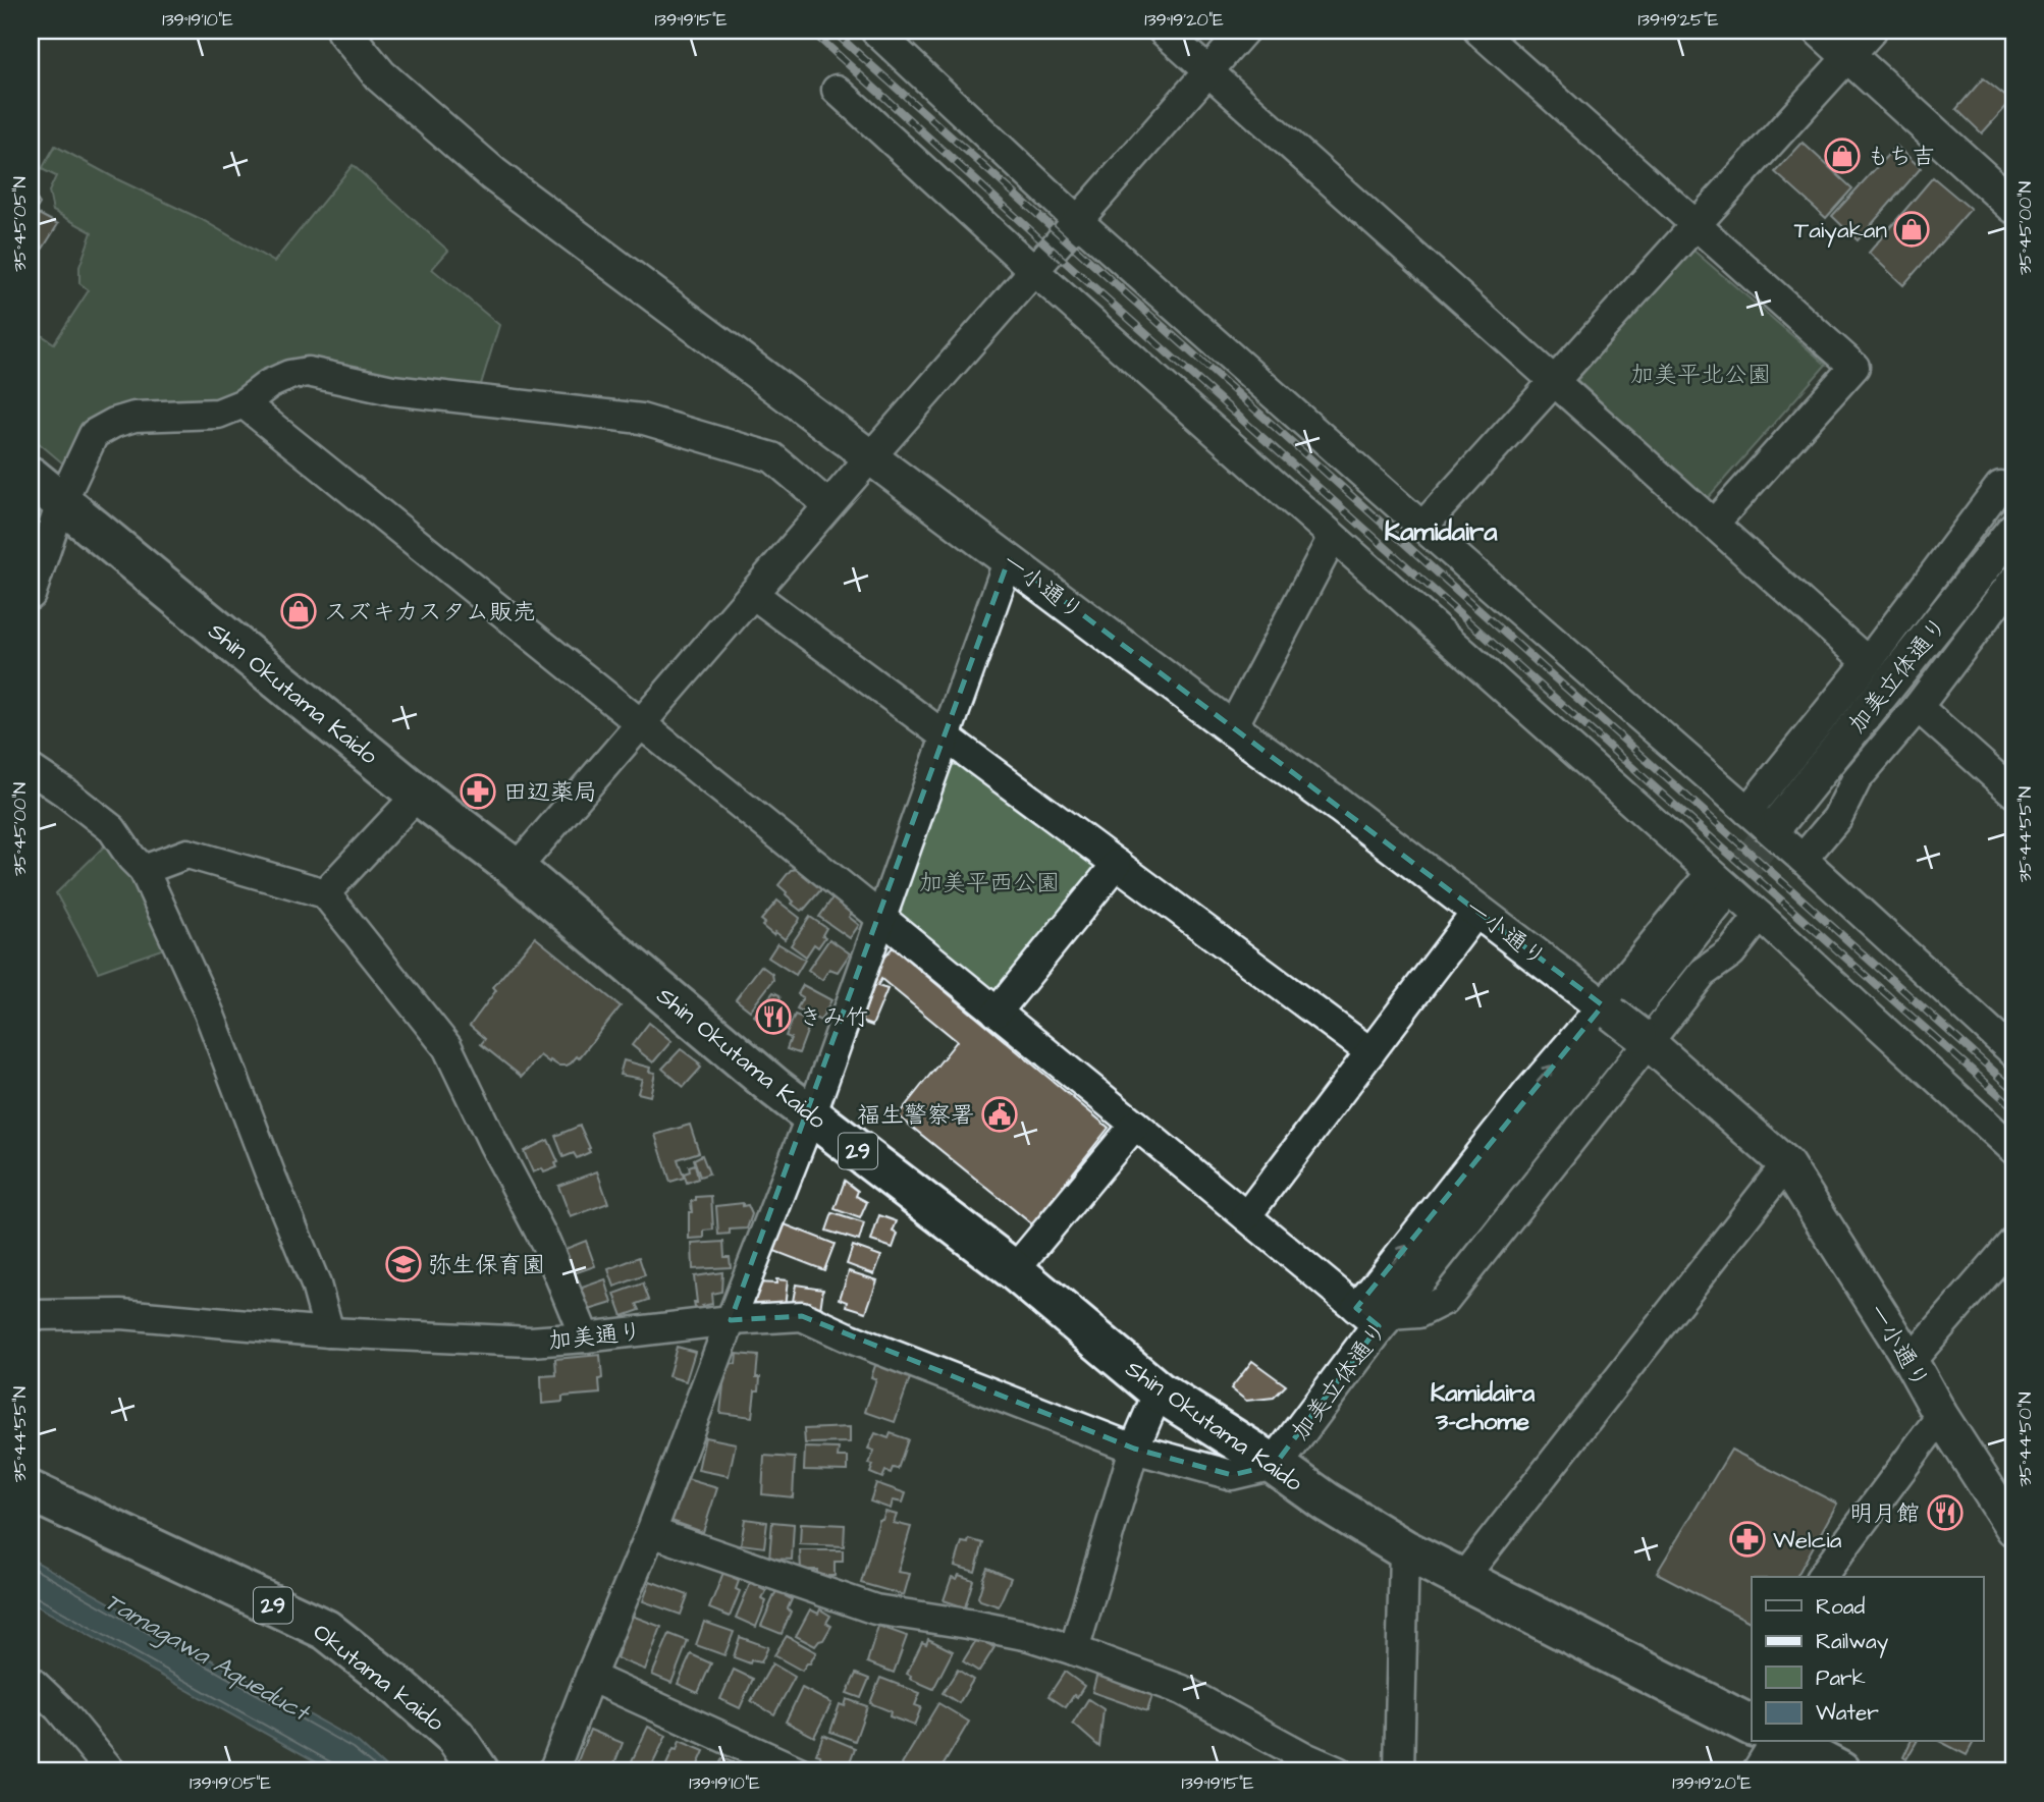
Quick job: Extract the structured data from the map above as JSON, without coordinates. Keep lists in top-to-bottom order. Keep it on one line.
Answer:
{"streets":{"main road":["Shin Okutama Kaido","29","Okutama kaido"],"street":["一小通り","加美立体通り","加美通り"]},"crossings":[["加美立体通り","Shin Okutama Kaido"],["加美立体通り","加美通り"],["Shin Okutama Kaido","加美通り"]],"districts":["Kamidaira","Kamidaira 3-chome"],"water":["Tamagawa Aqueduct"],"parks":["加美平北公園","加美平西公園"],"places":{"shop":["もち吉","Taiyakan","スズキカスタム販売"],"pharmacy":["田辺薬局","Welcia"],"restaurant":["きみ竹","明月館"],"public building":["福生警察署"],"school or university":["弥生保育園"]},"legend":["Road","Railway","Park","Water"],"coordinates":["139°19'10\"E","139°19'15\"E","139°19'20\"E","139°19'25\"E","35°45'05\"N","35°45'00\"N","35°44'55\"N","35°44'50\"N","139°19'05\"E"]}
